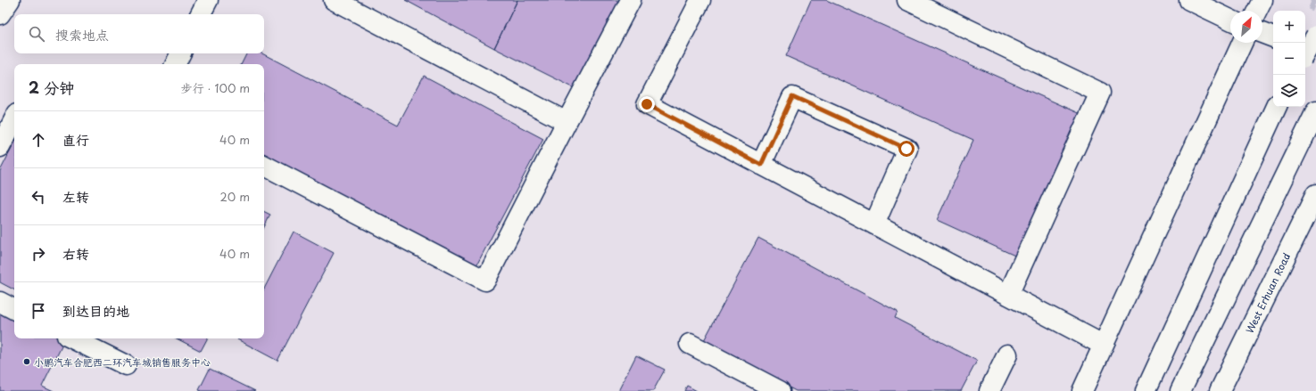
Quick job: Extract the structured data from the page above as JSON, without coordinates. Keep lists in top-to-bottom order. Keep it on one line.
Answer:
{"streets":{"main road":["West Erhuan Road"]},"places":["小鹏汽车合肥西二环汽车城销售服务中心"],"north":"top right","page":{"map_buttons":["+","−"],"search":"搜索地点","heading":["2 分钟","步行 · 100 m"],"list":[["直行","40 m"],["左转","20 m"],["右转","40 m"],"到达目的地"]}}
